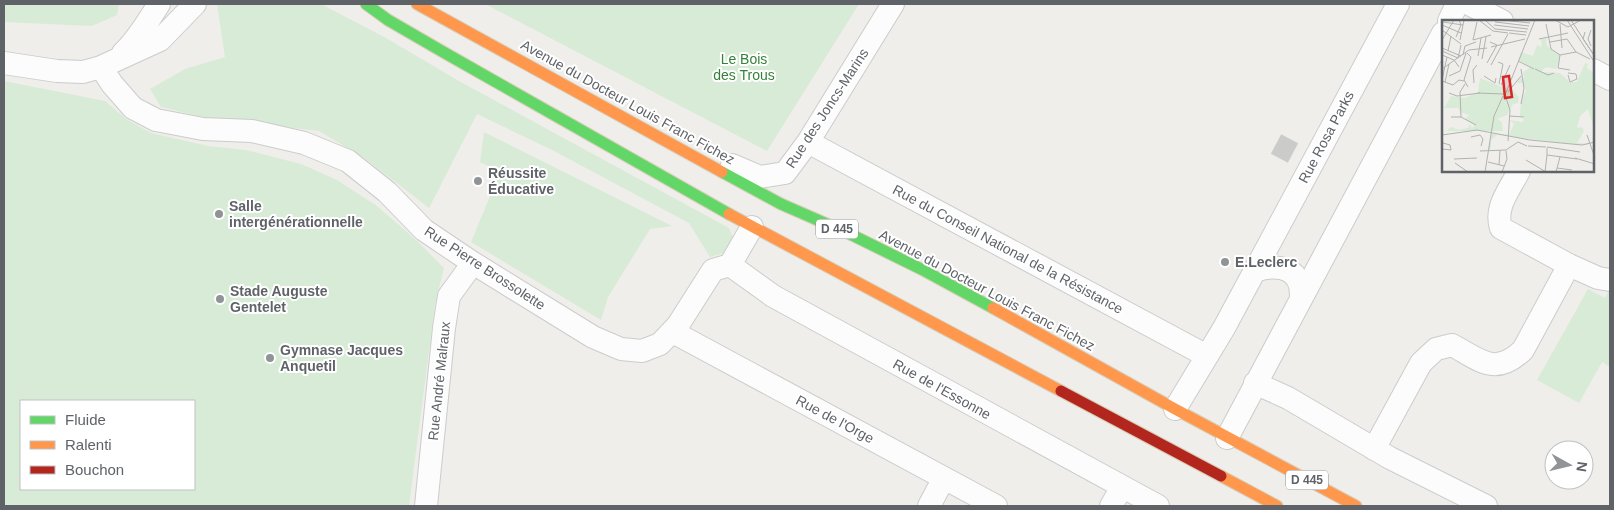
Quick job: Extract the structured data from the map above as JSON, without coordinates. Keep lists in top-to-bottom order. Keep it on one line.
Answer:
{"streets":{"main road":["Avenue du Docteur Louis Franc Fichez","D 445"],"street":["Rue des Joncs-Marins","Rue Rosa Parks","Rue du Conseil National de la Résistance","Rue Pierre Brossolette","Rue André Malraux","Rue de l'Essonne","Rue de l'Orge"]},"crossings":[["Avenue du Docteur Louis Franc Fichez","Rue des Joncs-Marins"],["Avenue du Docteur Louis Franc Fichez","Rue Rosa Parks"],["Rue des Joncs-Marins","Rue du Conseil National de la Résistance"],["Rue Rosa Parks","Rue du Conseil National de la Résistance"],["Rue Pierre Brossolette","Rue André Malraux"],["Rue Pierre Brossolette","Rue de l'Orge"]],"parks":["Le Bois des Trous"],"places":["Réussite Éducative","Salle intergénérationnelle","E.Leclerc","Stade Auguste Gentelet","Gymnase Jacques Anquetil"],"legend":["Fluide","Ralenti","Bouchon"],"north":"right"}
